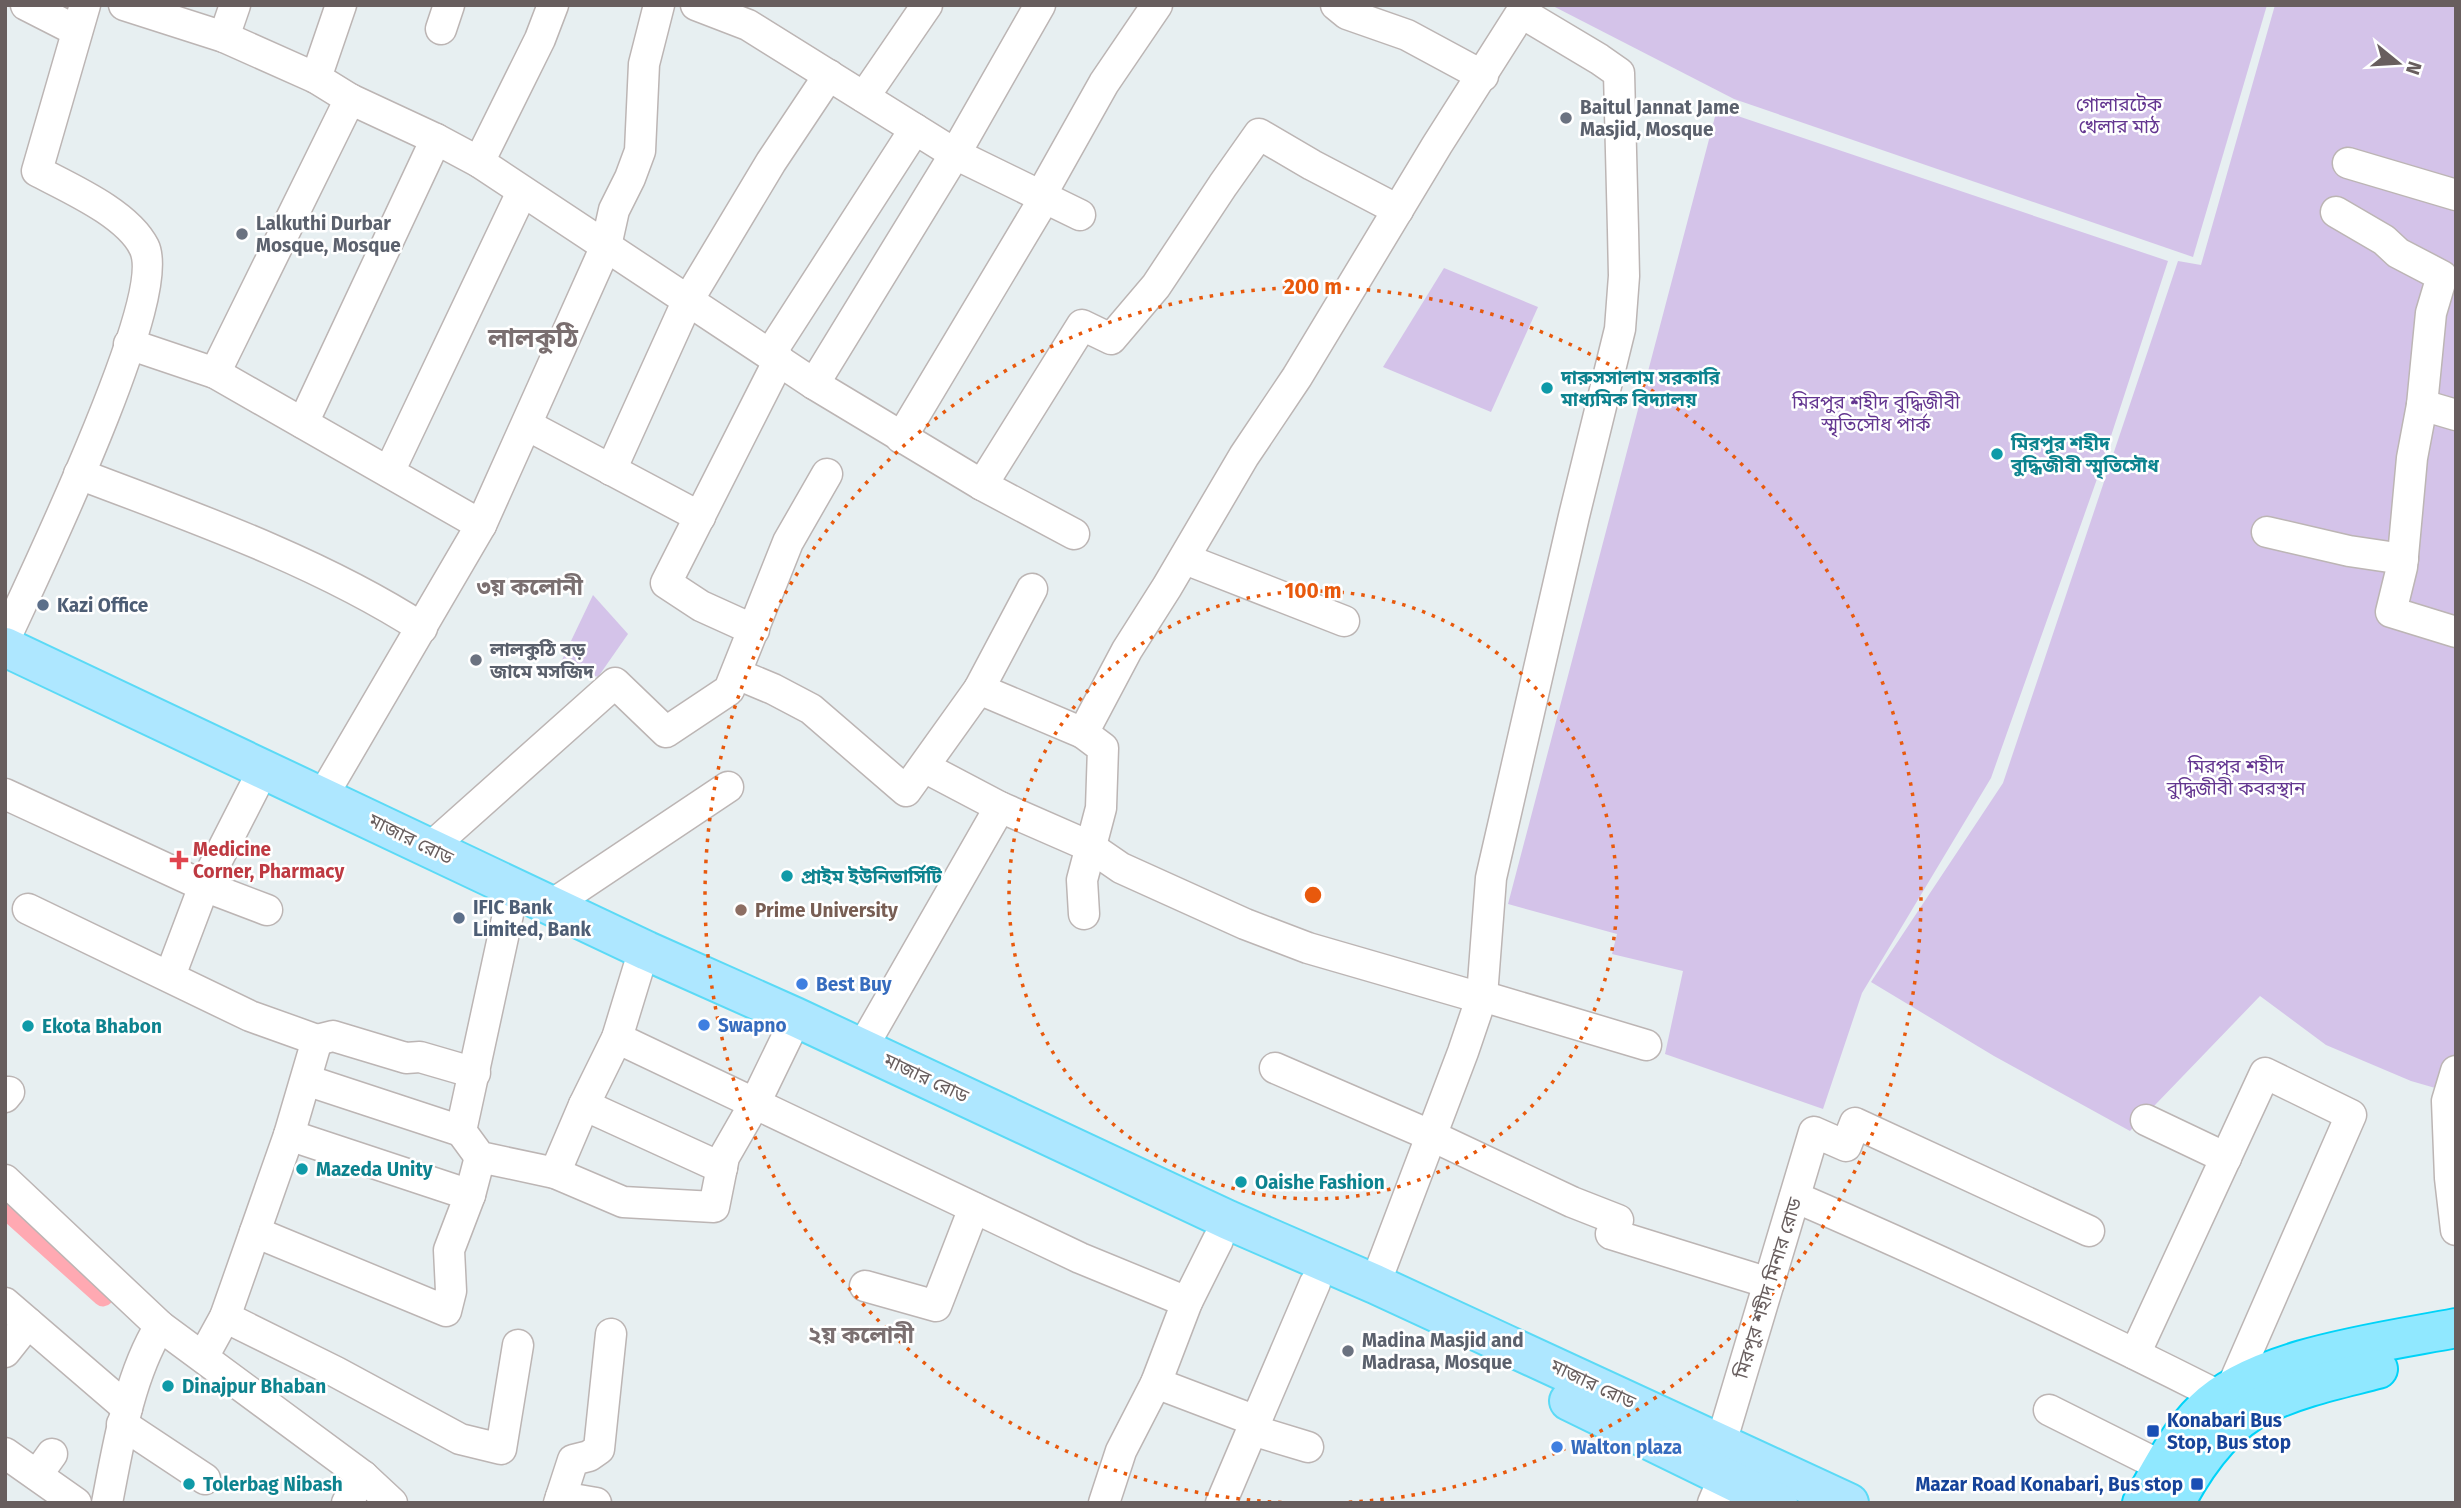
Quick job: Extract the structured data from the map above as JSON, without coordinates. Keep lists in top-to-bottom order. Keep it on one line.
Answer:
{"streets":{"main road":["মাজার রোড"],"street":["মিরপুর শহীদ মিনার রোড"]},"crossings":[["মাজার রোড","মিরপুর শহীদ মিনার রোড"]],"districts":["লালকুঠি","৩য় কলোনী","২য় কলোনী"],"parks":["গোলারটেক খেলার মাঠ","মিরপুর শহীদ বুদ্ধিজীবী স্মৃতিসৌধ পার্ক","মিরপুর শহীদ বুদ্ধিজীবী কবরস্থান"],"places":{"other":["Baitul Jannat Jame Masjid, Mosque","Lalkuthi Durbar Mosque, Mosque","দারুসসালাম সরকারি মাধ্যমিক বিদ্যালয়","মিরপুর শহীদ বুদ্ধিজীবী স্মৃতিসৌধ","Kazi Office","লালকুঠি বড় জামে মসজিদ","প্রাইম ইউনিভার্সিটি","Prime University","IFIC Bank Limited, Bank","Best Buy","Swapno","Ekota Bhabon","Mazeda Unity","Oaishe Fashion","Madina Masjid and Madrasa, Mosque","Dinajpur Bhaban","Walton plaza","Tolerbag Nibash"],"health":["Medicine Corner, Pharmacy"],"transit":["Konabari Bus Stop, Bus stop","Mazar Road Konabari, Bus stop"]},"north":"right","rings":["200 m","100 m"]}
